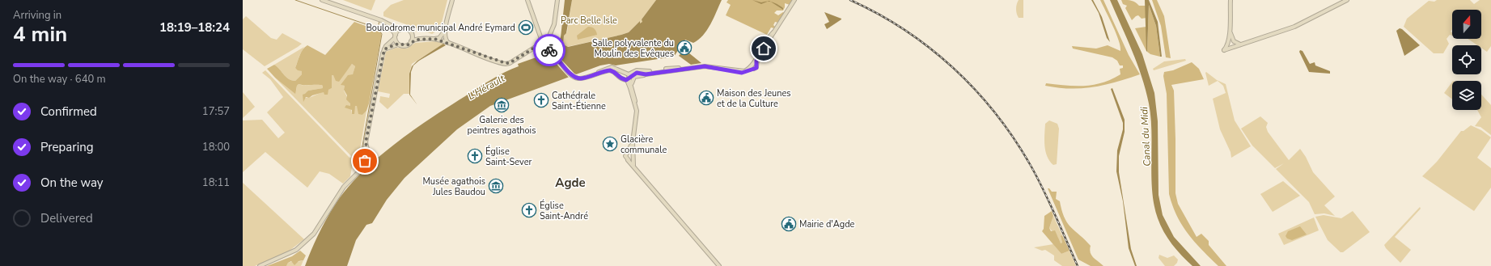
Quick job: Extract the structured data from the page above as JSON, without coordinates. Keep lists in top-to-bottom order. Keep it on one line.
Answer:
{"districts":["Agde"],"water":["L'Hérault","Canal du Midi"],"parks":["Parc Belle Isle"],"places":{"sports":["Boulodrome municipal André Eymard"],"public building":["Salle polyvalente du Moulin des Evêques","Maison des Jeunes et de la Culture","Mairie d'Agde"],"church":["Cathédrale Saint-Étienne","Église Saint-Sever","Église Saint-André"],"museum":["Galerie des peintres agathois","Musée agathois Jules Baudou"],"place":["Glacière communale"]},"north":"top","page":{"heading":["4 min","Arriving in","18:19–18:24"],"bar":"On the way · 640 m","list":[["Confirmed","17:57"],["Preparing","18:00"],["On the way","18:11"],"Delivered"]}}
